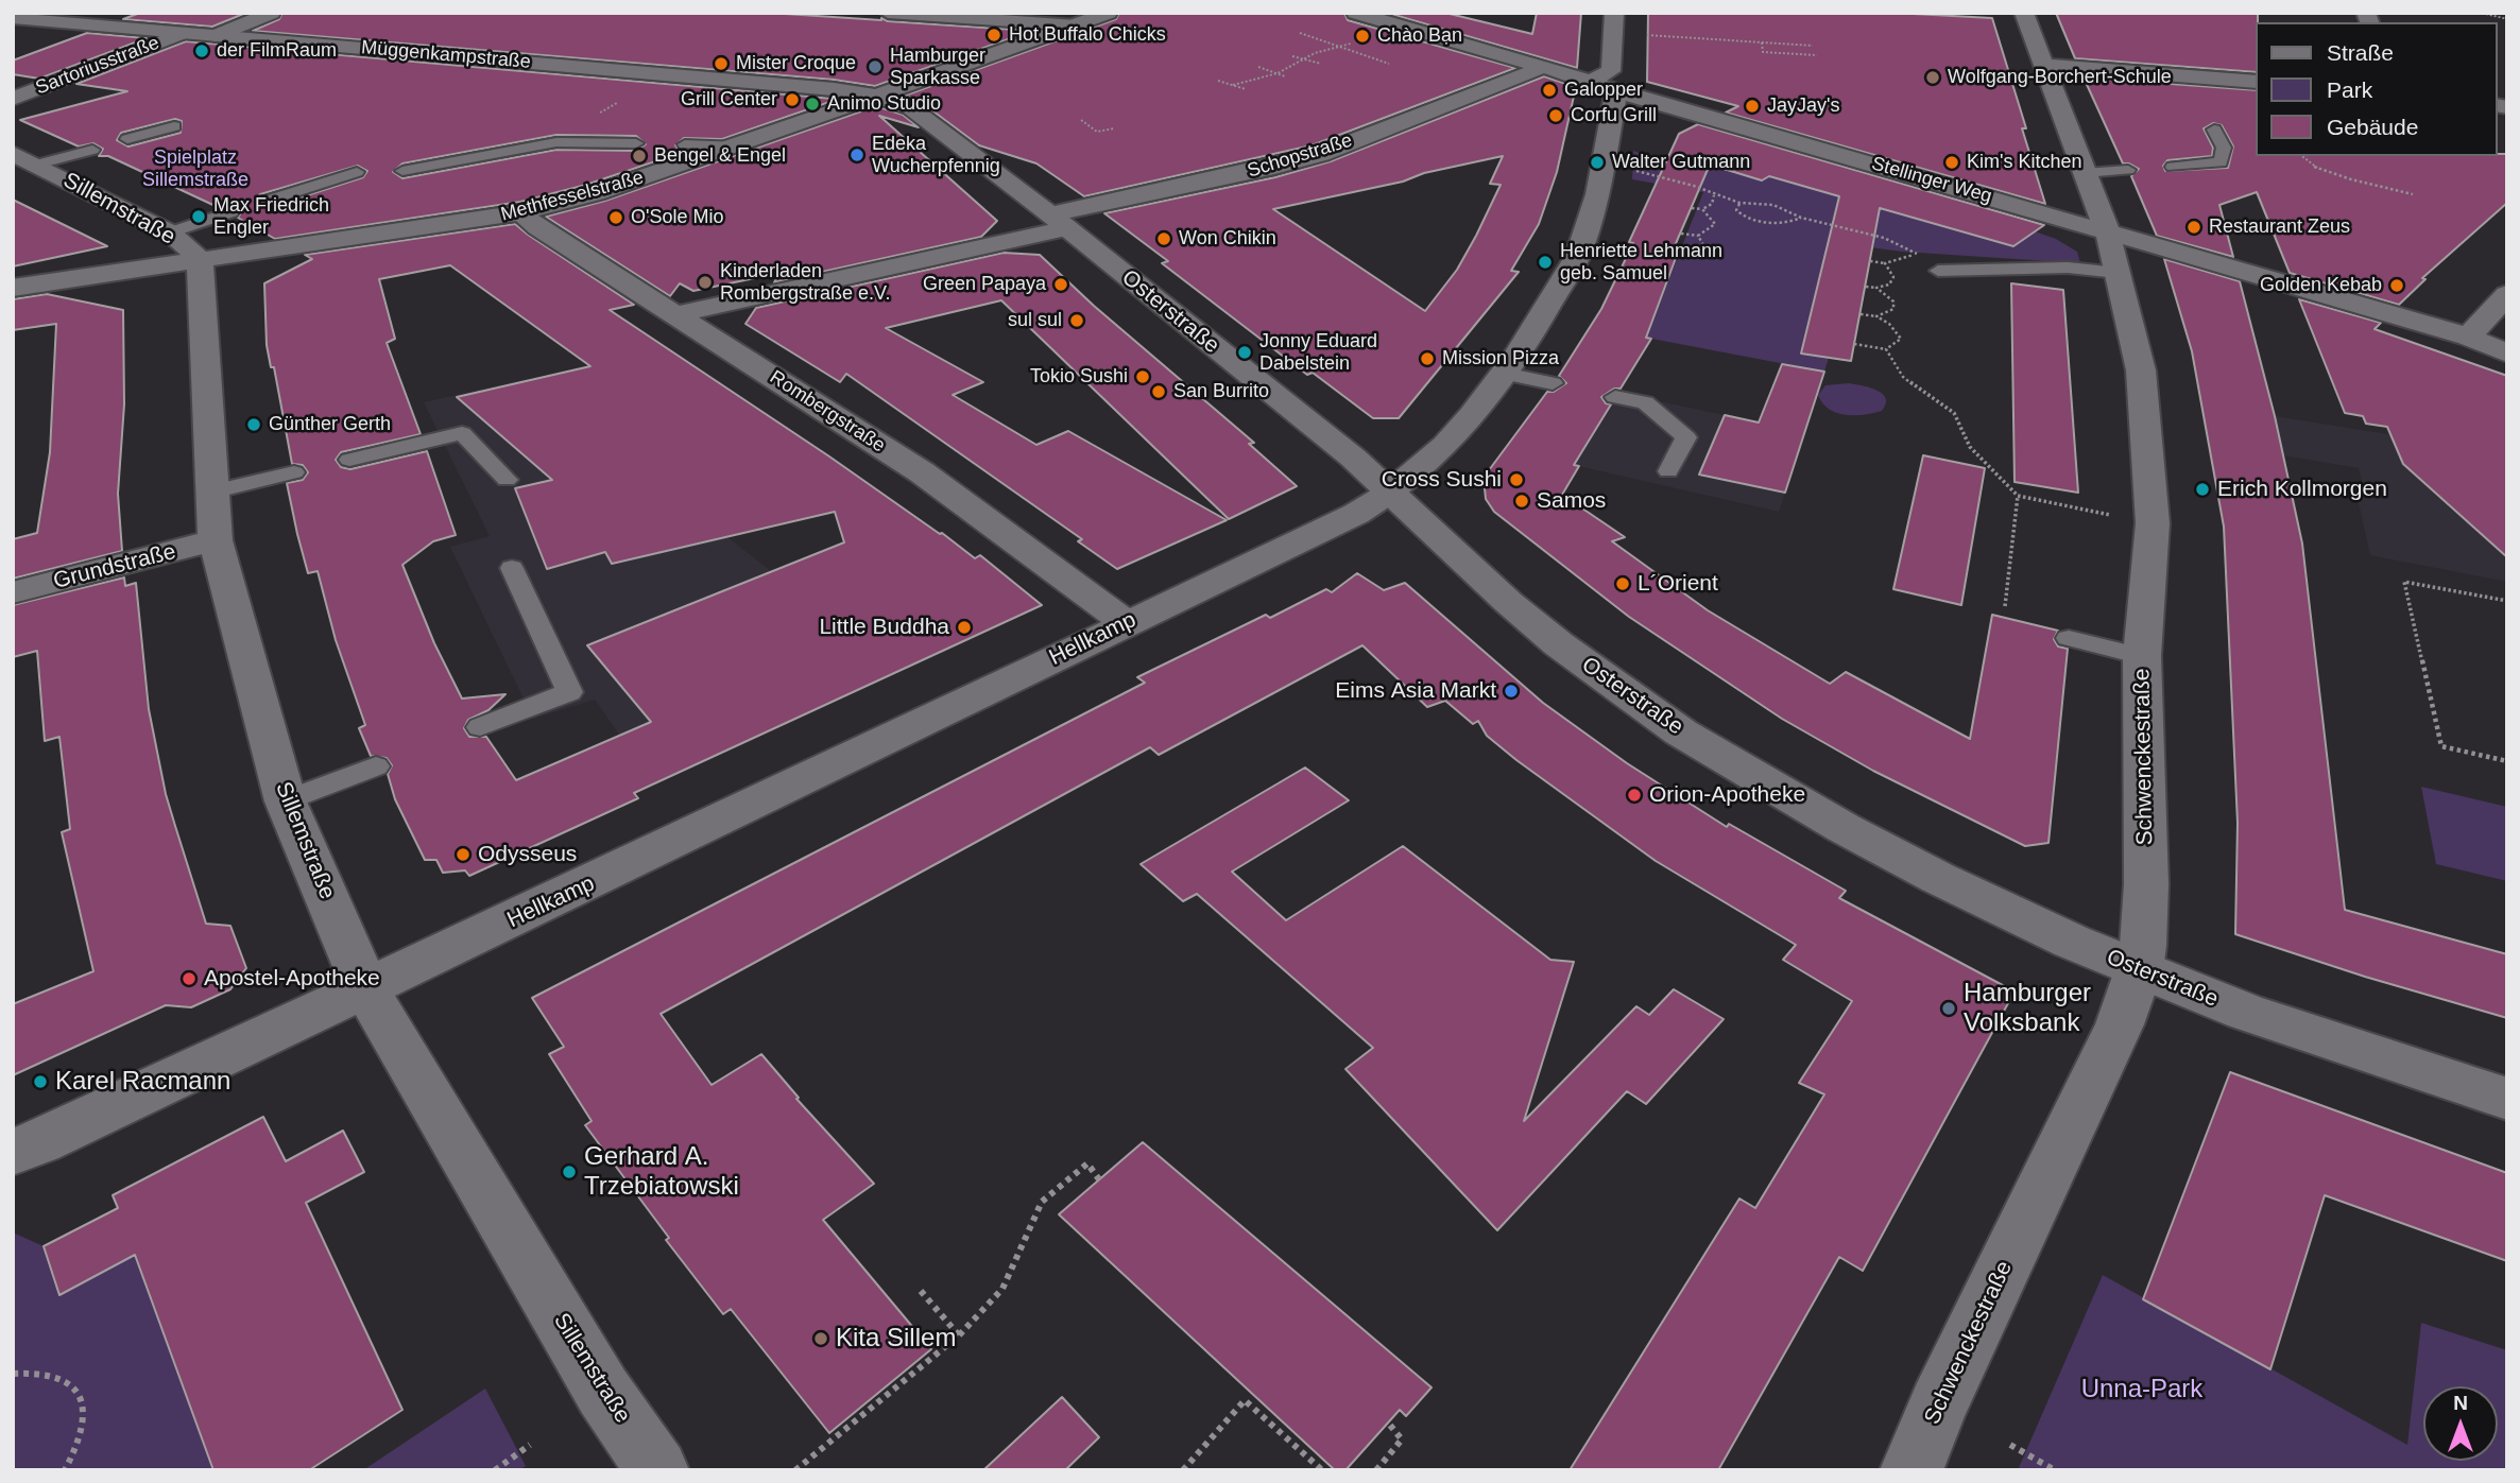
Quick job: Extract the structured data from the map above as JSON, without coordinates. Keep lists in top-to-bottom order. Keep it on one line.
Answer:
{"streets":{"street":["Müggenkampstraße","Sartoriusstraße","Schopstraße","Stellinger Weg","Methfesselstraße","Sillemstraße","Osterstraße","Rombergstraße","Grundstraße","Hellkamp","Schwenckestraße"]},"crossings":[["Müggenkampstraße","Sartoriusstraße"],["Müggenkampstraße","Methfesselstraße"],["Müggenkampstraße","Osterstraße"],["Schopstraße","Stellinger Weg"],["Schopstraße","Osterstraße"],["Schopstraße","Rombergstraße"],["Stellinger Weg","Hellkamp"],["Stellinger Weg","Schwenckestraße"],["Methfesselstraße","Sillemstraße"],["Methfesselstraße","Osterstraße"],["Methfesselstraße","Rombergstraße"],["Sillemstraße","Grundstraße"],["Sillemstraße","Hellkamp"],["Osterstraße","Hellkamp"],["Osterstraße","Schwenckestraße"],["Rombergstraße","Hellkamp"]],"parks":["Spielplatz Sillemstraße","Unna-Park"],"places":["Hot Buffalo Chicks","Chào Bạn","der FilmRaum","Mister Croque","Hamburger Sparkasse","Wolfgang-Borchert-Schule","Galopper","Grill Center","Animo Studio","JayJay's","Corfu Grill","Edeka Wucherpfennig","Bengel & Engel","Walter Gutmann","Kim's Kitchen","Max Friedrich Engler","O'Sole Mio","Restaurant Zeus","Won Chikin","Henriette Lehmann geb. Samuel","Kinderladen Rombergstraße e.V.","Green Papaya","Golden Kebab","sul sul","Jonny Eduard Dabelstein","Mission Pizza","Tokio Sushi","San Burrito","Günther Gerth","Cross Sushi","Erich Kollmorgen","Samos","L´Orient","Little Buddha","Eims Asia Markt","Orion-Apotheke","Odysseus","Apostel-Apotheke","Hamburger Volksbank","Karel Racmann","Gerhard A. Trzebiatowski","Kita Sillem"],"legend":["Straße","Park","Gebäude"],"north":"top"}
